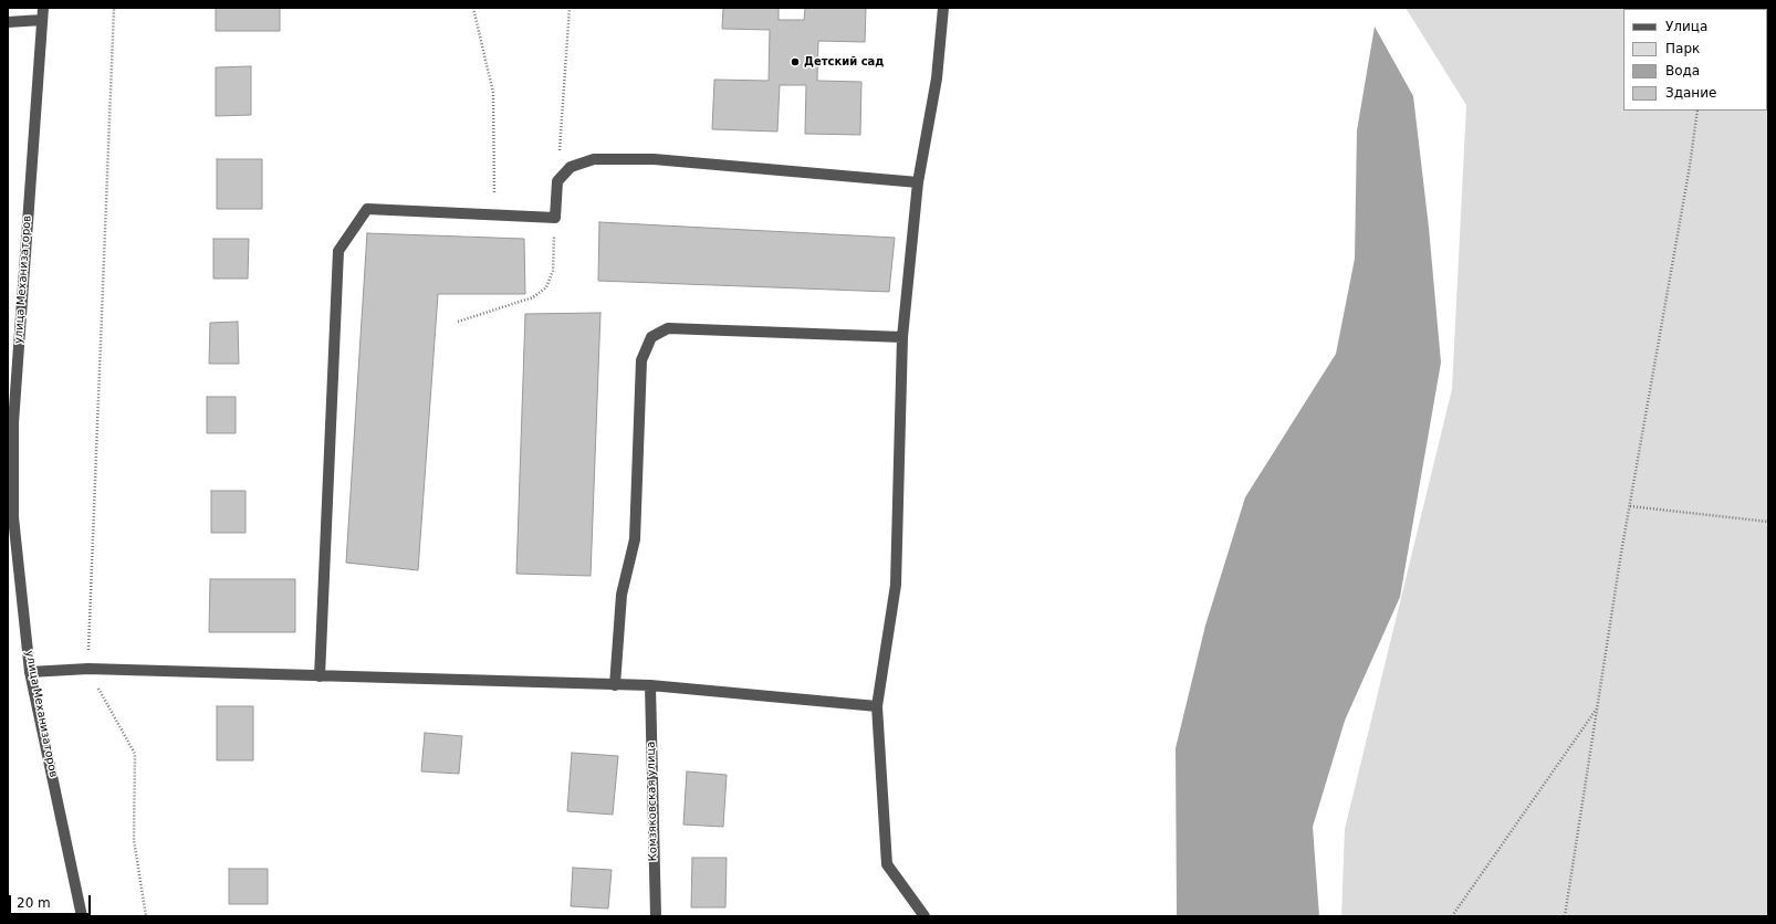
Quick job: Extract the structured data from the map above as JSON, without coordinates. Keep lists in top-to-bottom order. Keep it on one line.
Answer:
{"streets":{"street":["улица Механизаторов","Комзяковская улица"]},"places":["Детский сад"],"legend":["Улица","Парк","Вода","Здание"],"scale_bar":"20 m"}
